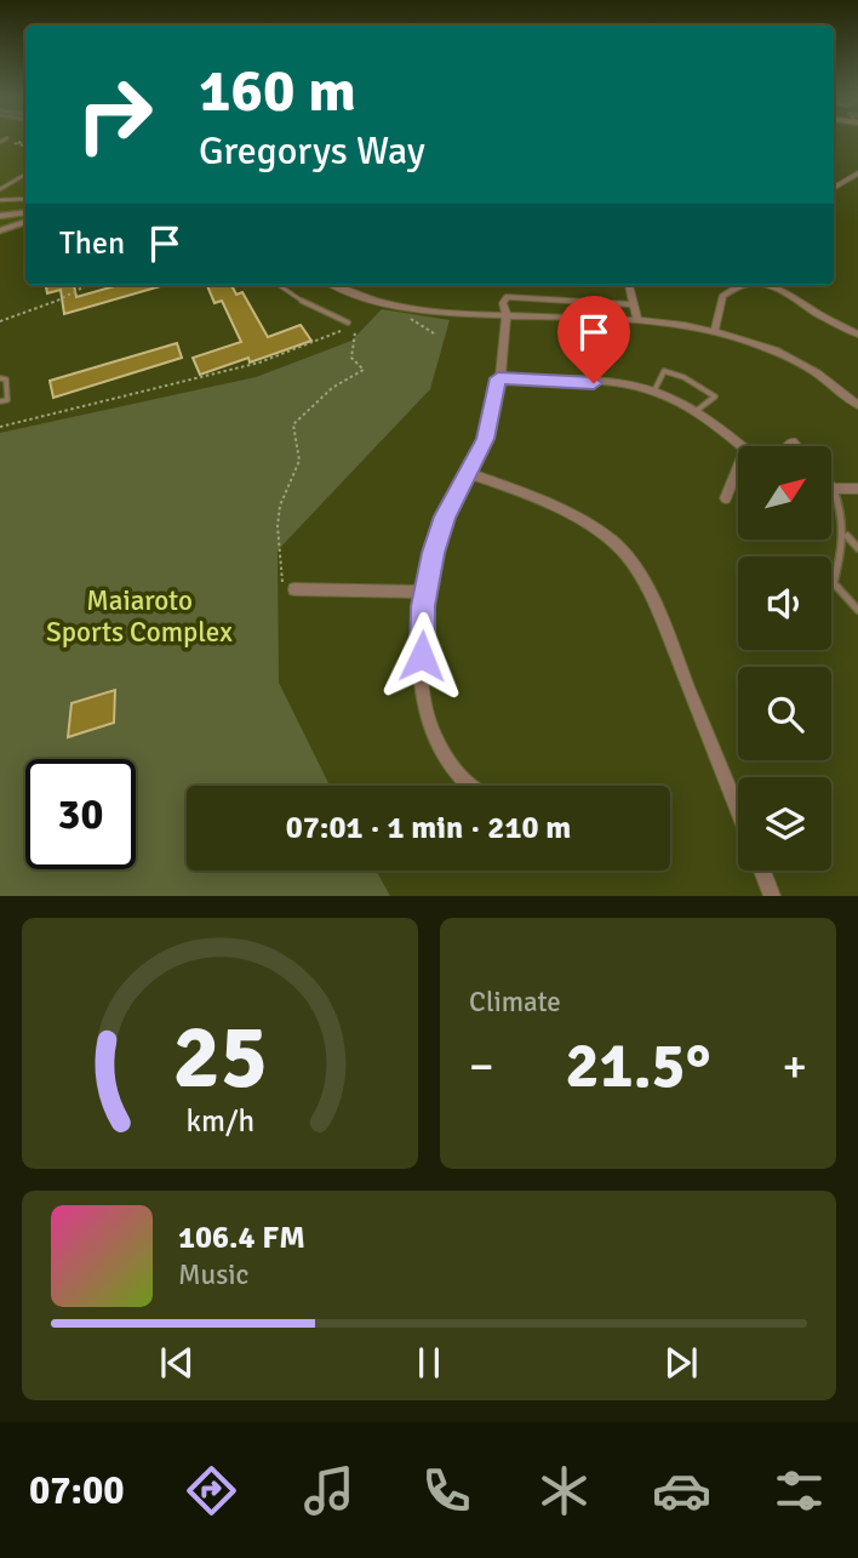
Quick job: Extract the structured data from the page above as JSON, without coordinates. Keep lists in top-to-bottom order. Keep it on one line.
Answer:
{"parks":["Maiaroto Sports Complex"],"north":"top right","page":{"turn":["160 m","Gregorys Way"],"then":"Then","limit":"30","trip":"07:01 · 1 min · 210 m","tile":"Climate","heat":["−","21.5°","+"],"song":["106.4 FM","Music"],"tabs":"07:00","gauge":["25","km/h"]}}
